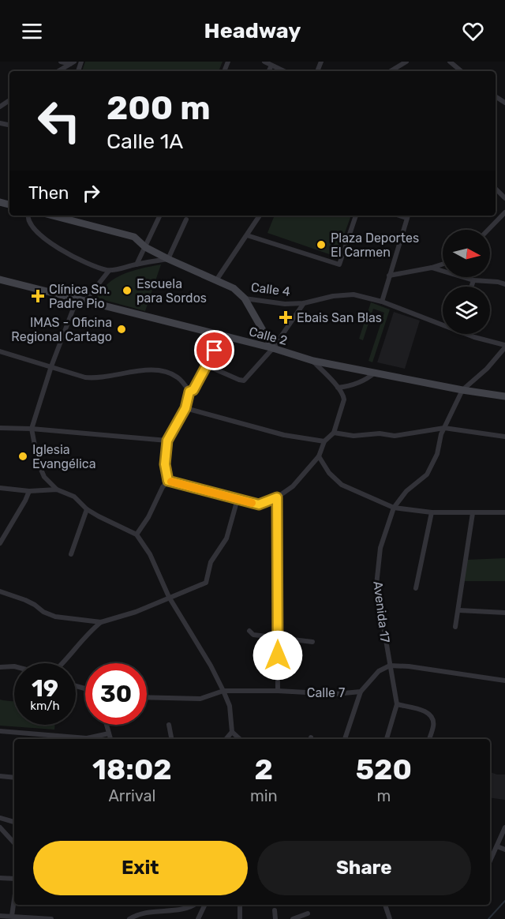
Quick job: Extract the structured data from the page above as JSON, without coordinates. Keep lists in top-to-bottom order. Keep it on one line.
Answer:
{"streets":{"street":["Calle 4","Calle 2","Avenida 17","Calle 7"]},"crossings":[["Calle 2","Avenida 17"],["Avenida 17","Calle 7"]],"places":{"other":["Plaza Deportes El Carmen","Escuela para Sordos","IMAS - Oficina Regional Cartago","Iglesia Evangélica"],"health":["Clínica Sn. Padre Pio","Ebais San Blas"]},"north":"right","page":{"header":"Headway","turn":["200 m","Calle 1A"],"then":"Then","speed":"19 km/h","limit":"30","eta":["18:02","Arrival","2","min","520","m"],"buttons":["Exit","Share"]}}
